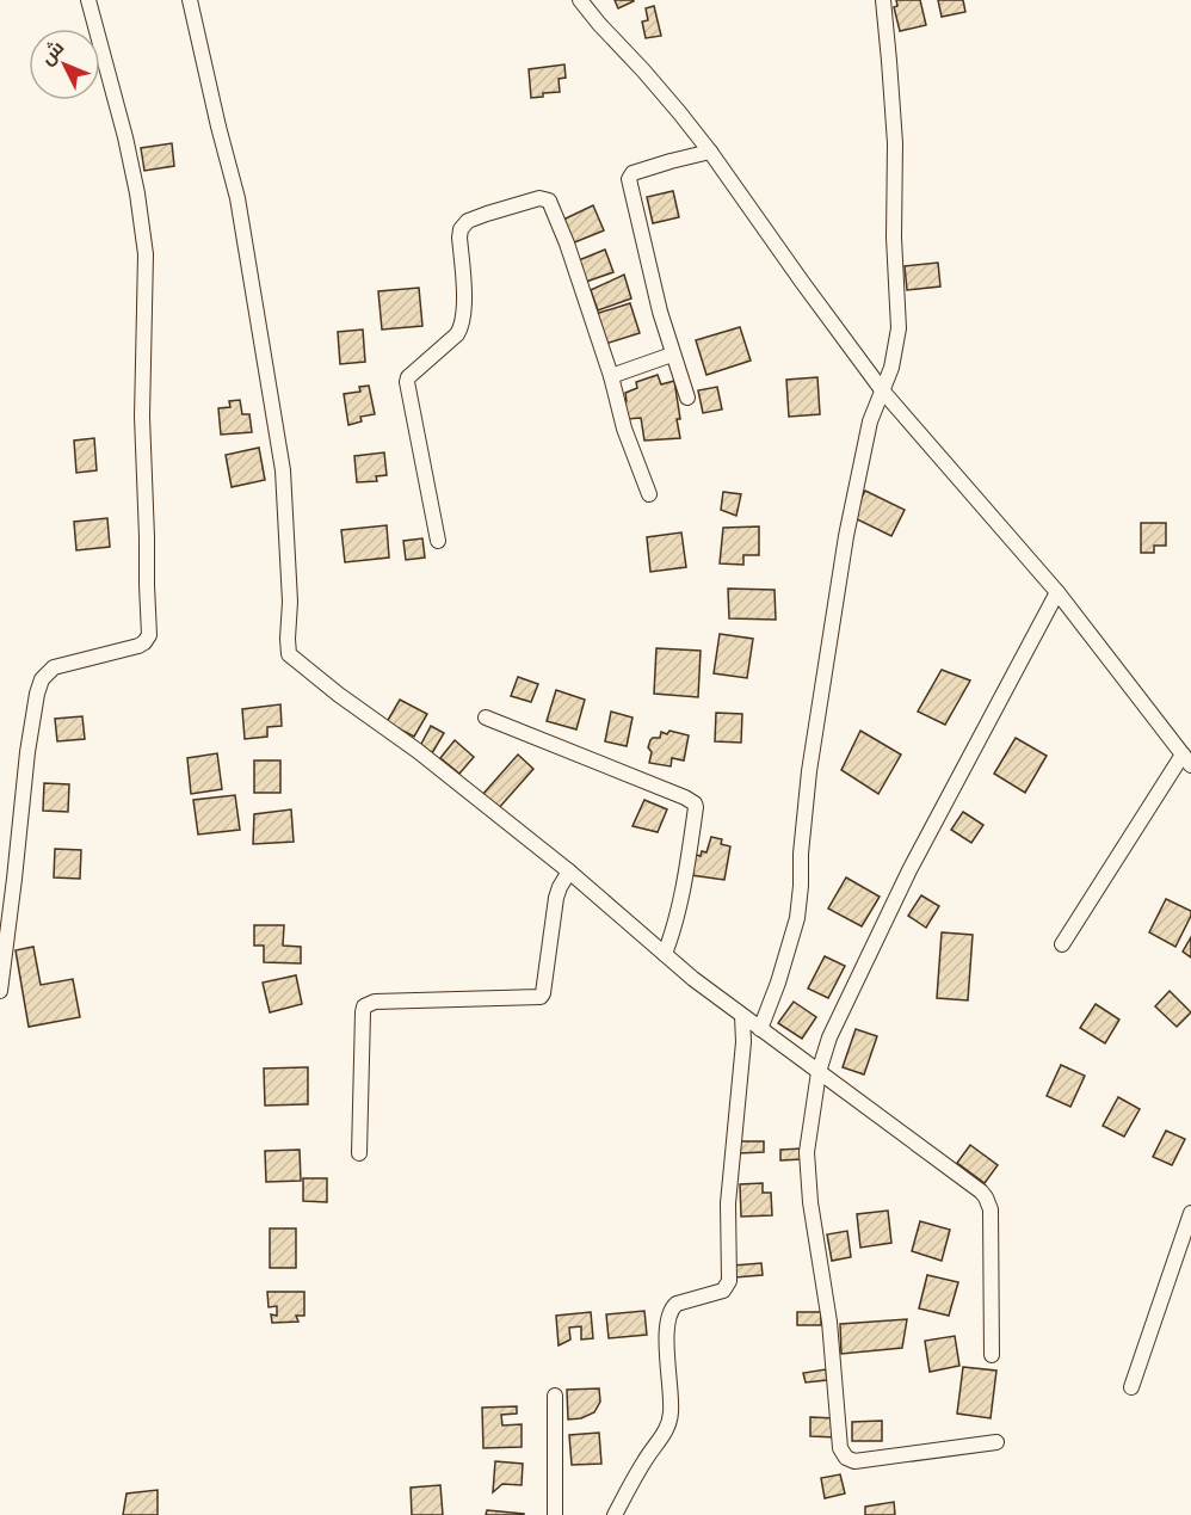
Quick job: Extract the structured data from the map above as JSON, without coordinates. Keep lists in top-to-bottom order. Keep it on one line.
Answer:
{"north":"top left"}
